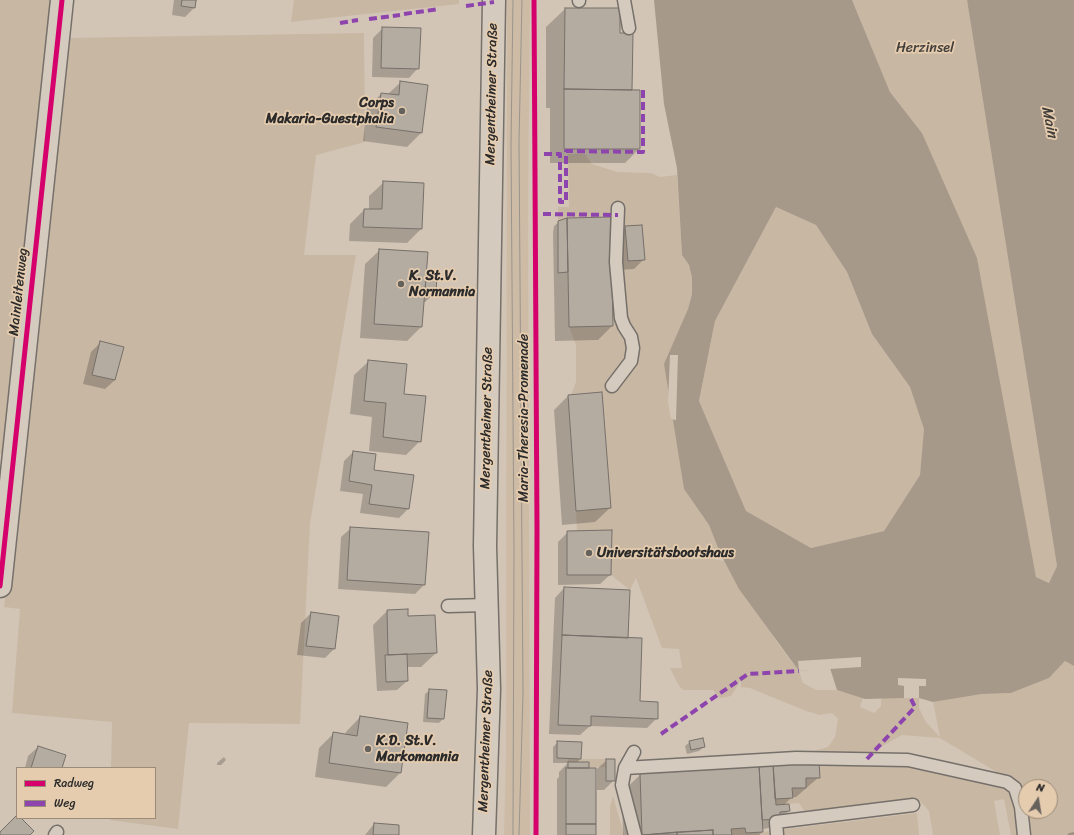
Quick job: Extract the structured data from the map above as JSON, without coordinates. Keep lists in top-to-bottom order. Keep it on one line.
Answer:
{"streets":{"main road":["Mergentheimer Straße","Mainleitenweg"],"cycle path":["Maria-Theresia-Promenade"]},"water":["Main"],"parks":["Herzinsel"],"places":["Corps Makaria-Guestphalia","K. St.V. Normannia","Universitätsbootshaus","K.D. St.V. Markomannia"],"legend":["Radweg","Weg"],"north":"top"}
